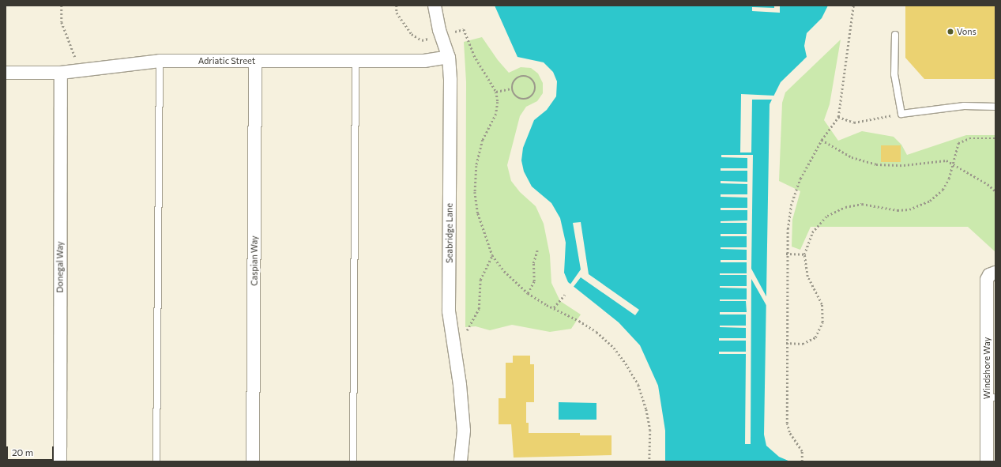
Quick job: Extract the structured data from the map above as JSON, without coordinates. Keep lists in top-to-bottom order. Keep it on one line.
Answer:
{"streets":{"street":["Adriatic Street","Seabridge Lane","Caspian Way","Donegal Way","Windshore Way"]},"crossings":[["Adriatic Street","Seabridge Lane"],["Adriatic Street","Caspian Way"],["Adriatic Street","Donegal Way"]],"places":["Vons"],"scale_bar":"20 m"}
